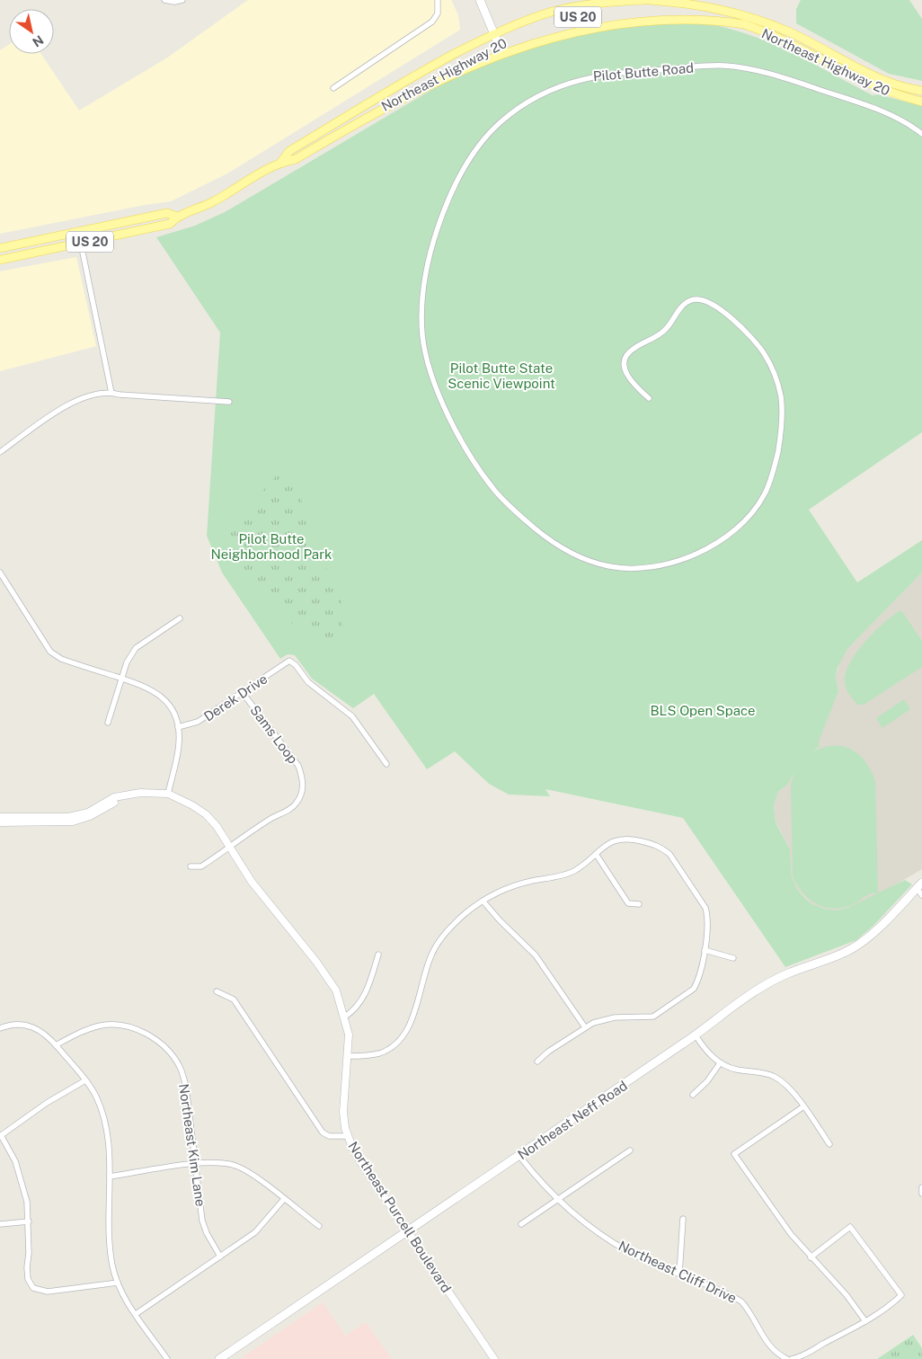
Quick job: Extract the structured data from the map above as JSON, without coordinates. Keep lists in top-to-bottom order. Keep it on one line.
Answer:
{"streets":{"main road":["US 20","Northeast Highway 20","Northeast Neff Road"],"street":["Pilot Butte Road","Derek Drive","Sams Loop","Northeast Kim Lane","Northeast Purcell Boulevard","Northeast Cliff Drive"]},"crossings":[["Derek Drive","Sams Loop"],["Sams Loop","Northeast Purcell Boulevard"],["Northeast Neff Road","Northeast Purcell Boulevard"],["Northeast Neff Road","Northeast Cliff Drive"]],"parks":["Pilot Butte State Scenic Viewpoint","Pilot Butte Neighborhood Park","BLS Open Space"],"north":"bottom right"}
